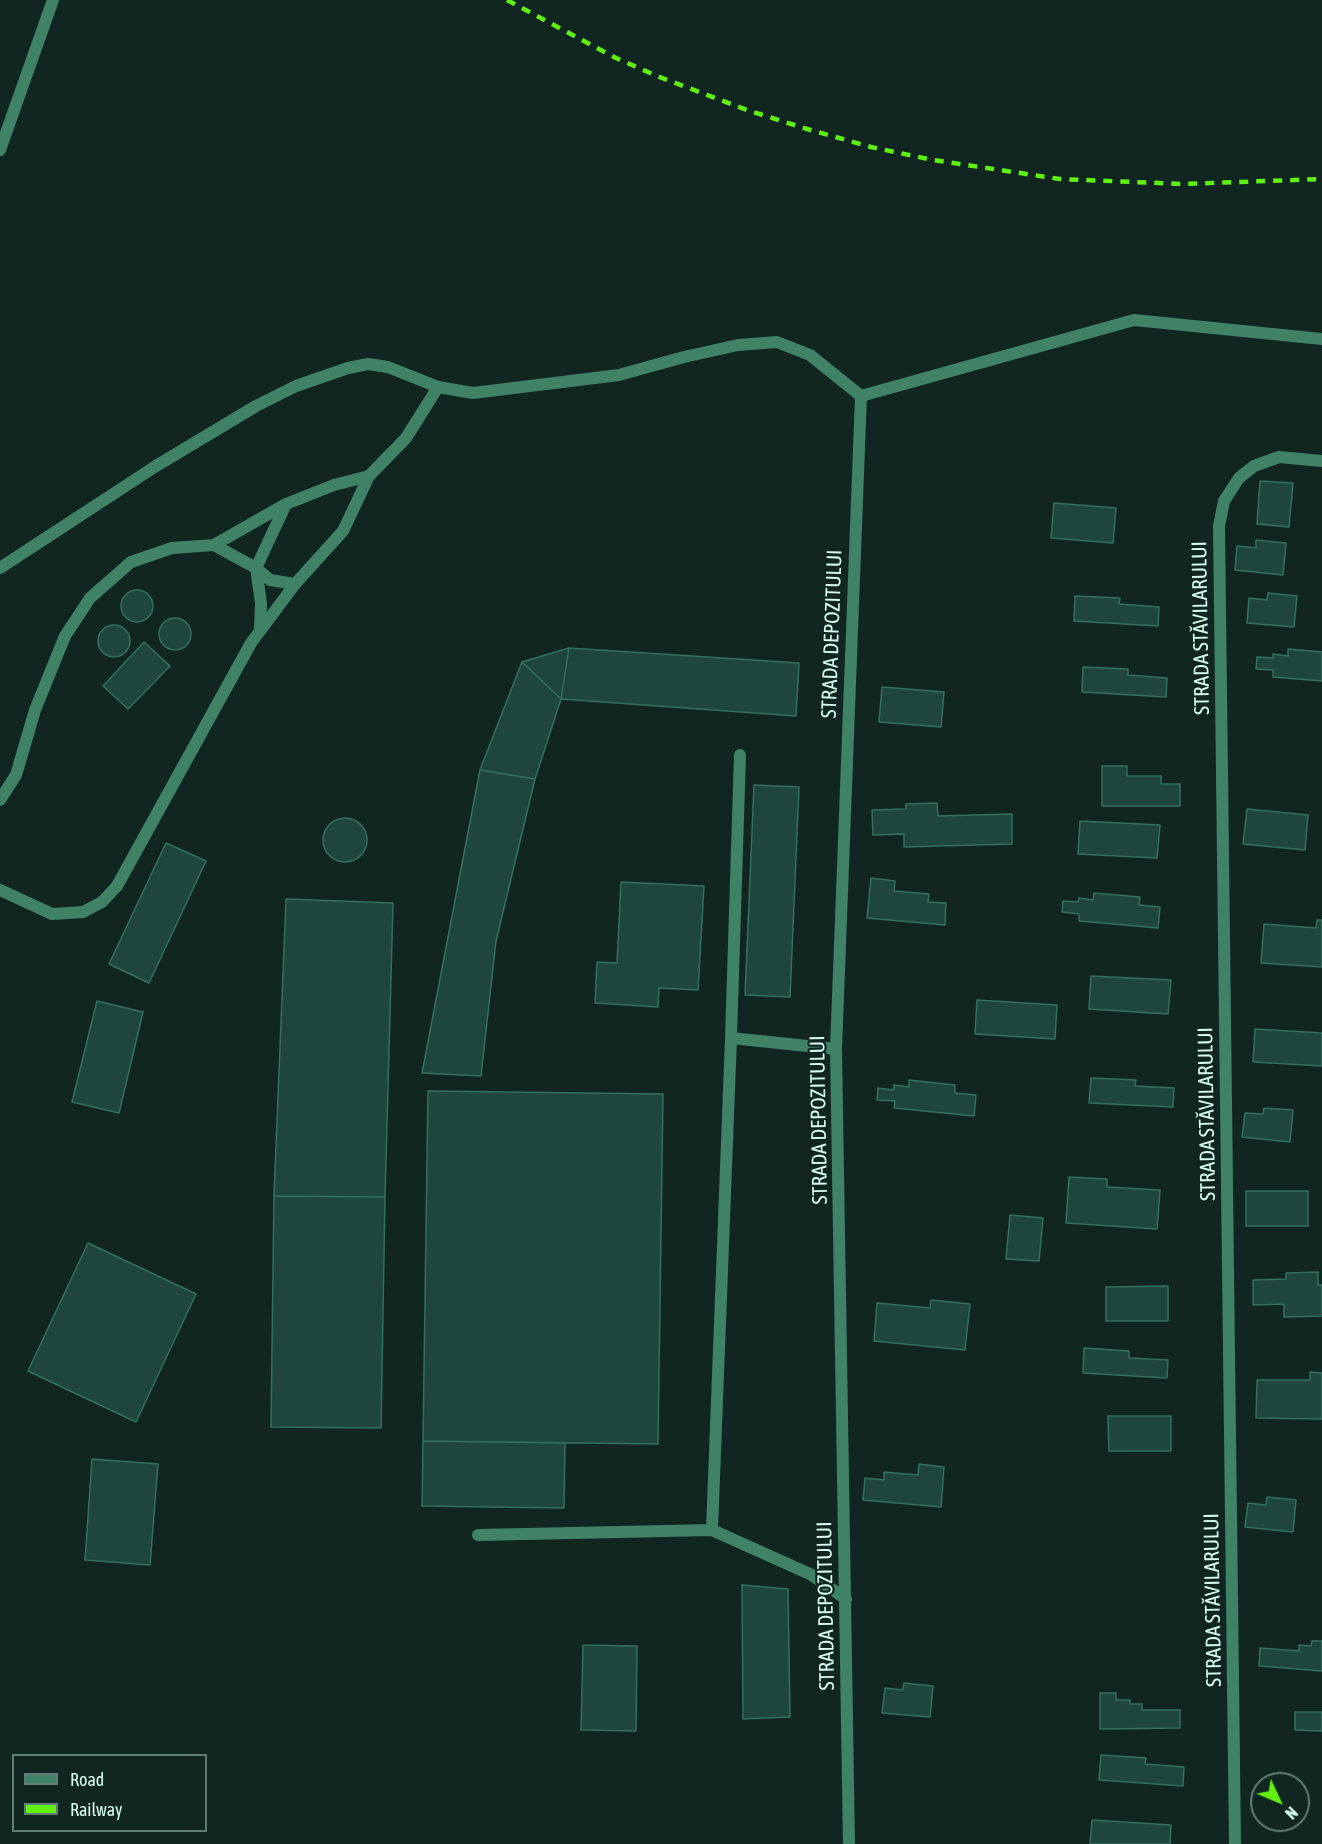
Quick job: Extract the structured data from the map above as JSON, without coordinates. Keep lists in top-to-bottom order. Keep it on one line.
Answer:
{"streets":{"street":["STRADA STĂVILARULUI","STRADA DEPOZITULUI"]},"legend":["Road","Railway"],"north":"bottom right"}
